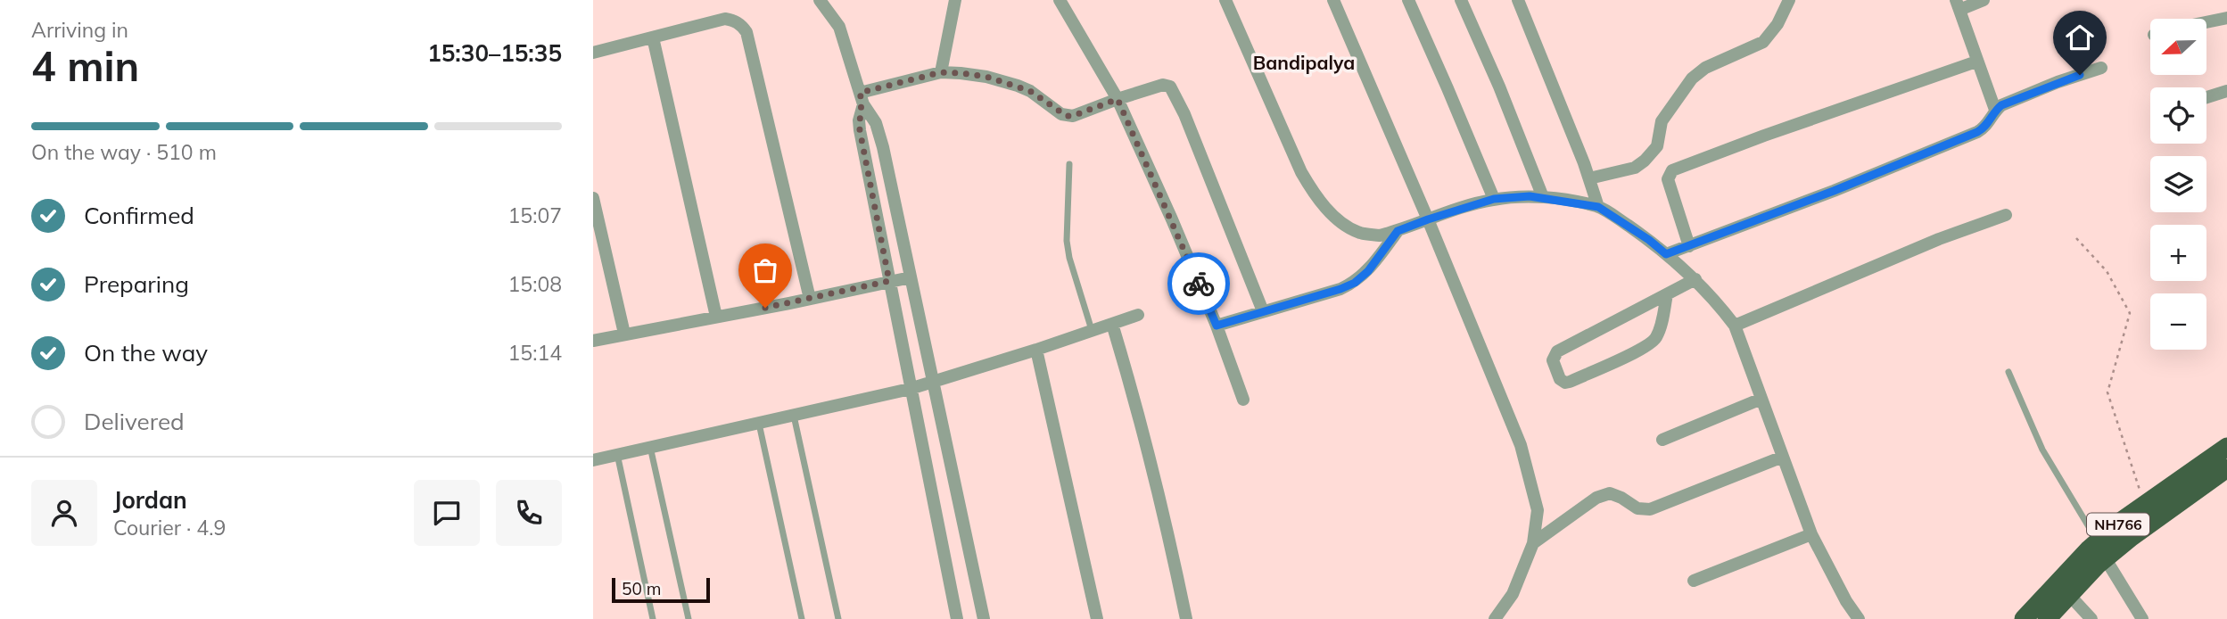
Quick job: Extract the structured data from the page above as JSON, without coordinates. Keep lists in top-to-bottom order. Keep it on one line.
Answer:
{"streets":{"highway":["NH766"]},"districts":["Bandipalya"],"scale_bar":"50 m","north":"left","page":{"heading":["4 min","Arriving in","15:30–15:35"],"panel":["Jordan","Courier · 4.9"],"map_buttons":["+","−"],"bar":"On the way · 510 m","list":[["Confirmed","15:07"],["Preparing","15:08"],["On the way","15:14"],"Delivered"],"scale":"50 m"}}
